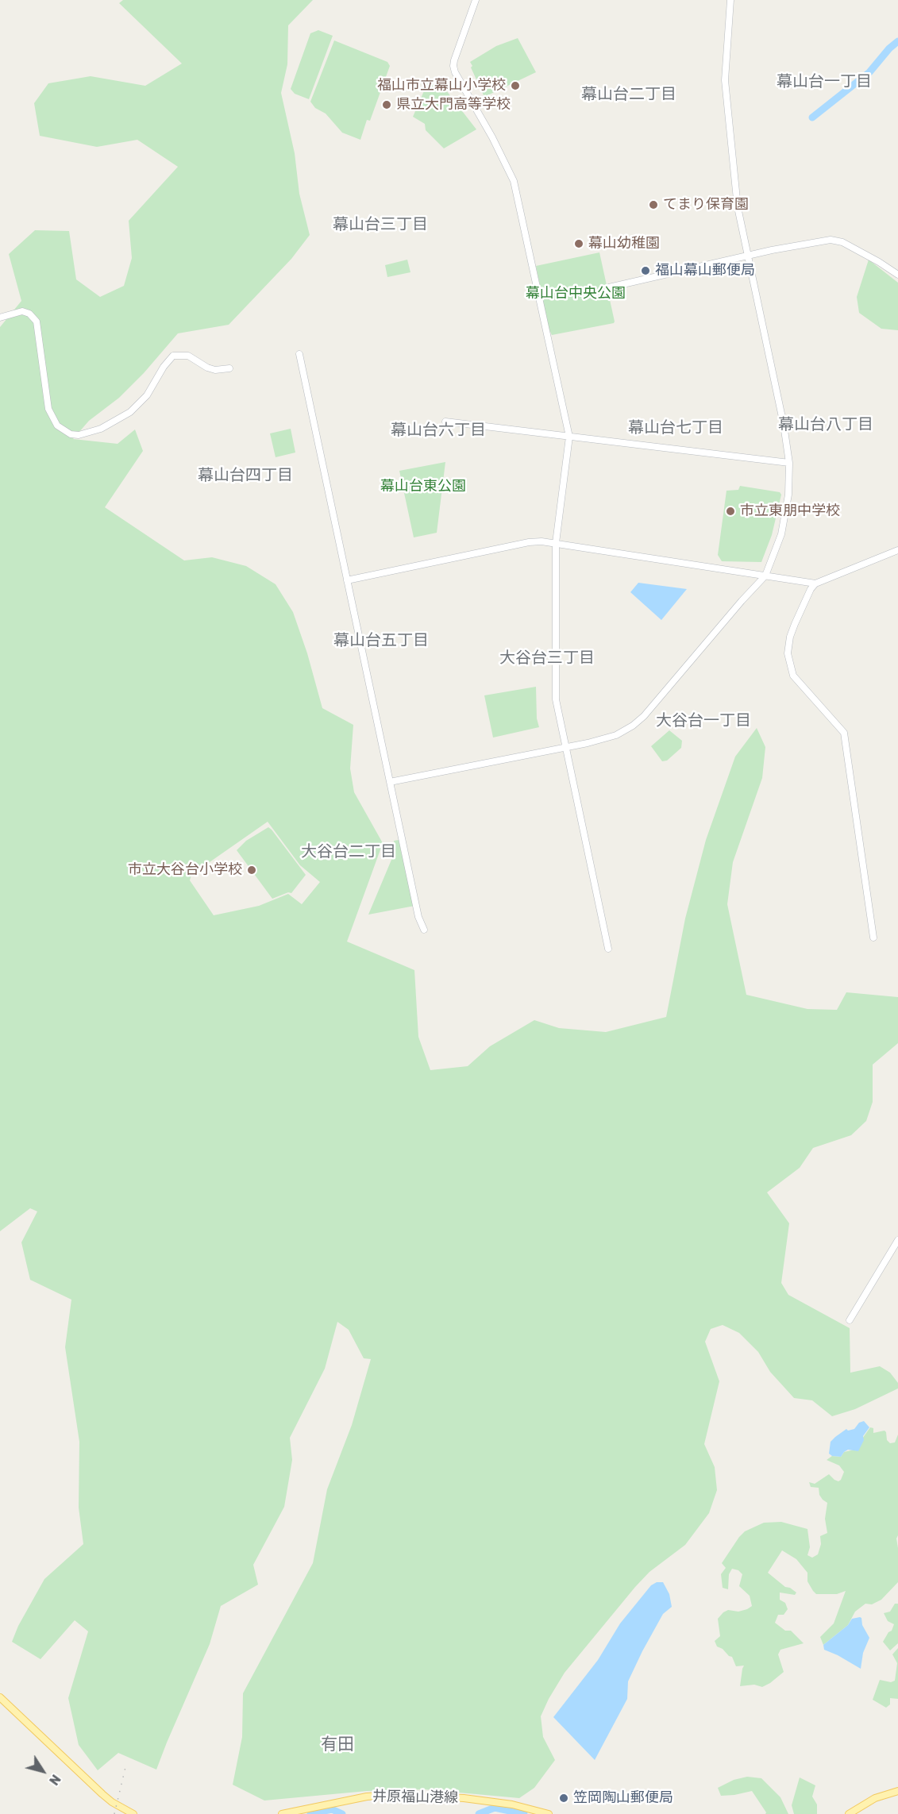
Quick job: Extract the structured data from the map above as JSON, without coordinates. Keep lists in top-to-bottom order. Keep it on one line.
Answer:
{"streets":{"main road":["井原福山港線"]},"districts":["幕山台一丁目","幕山台二丁目","幕山台三丁目","幕山台八丁目","幕山台七丁目","幕山台六丁目","幕山台四丁目","幕山台五丁目","大谷台三丁目","大谷台一丁目","大谷台二丁目","有田"],"parks":["幕山台中央公園","幕山台東公園"],"places":["福山市立幕山小学校","県立大門高等学校","てまり保育園","幕山幼稚園","福山幕山郵便局","市立東朋中学校","市立大谷台小学校","笠岡陶山郵便局"],"north":"bottom right"}
